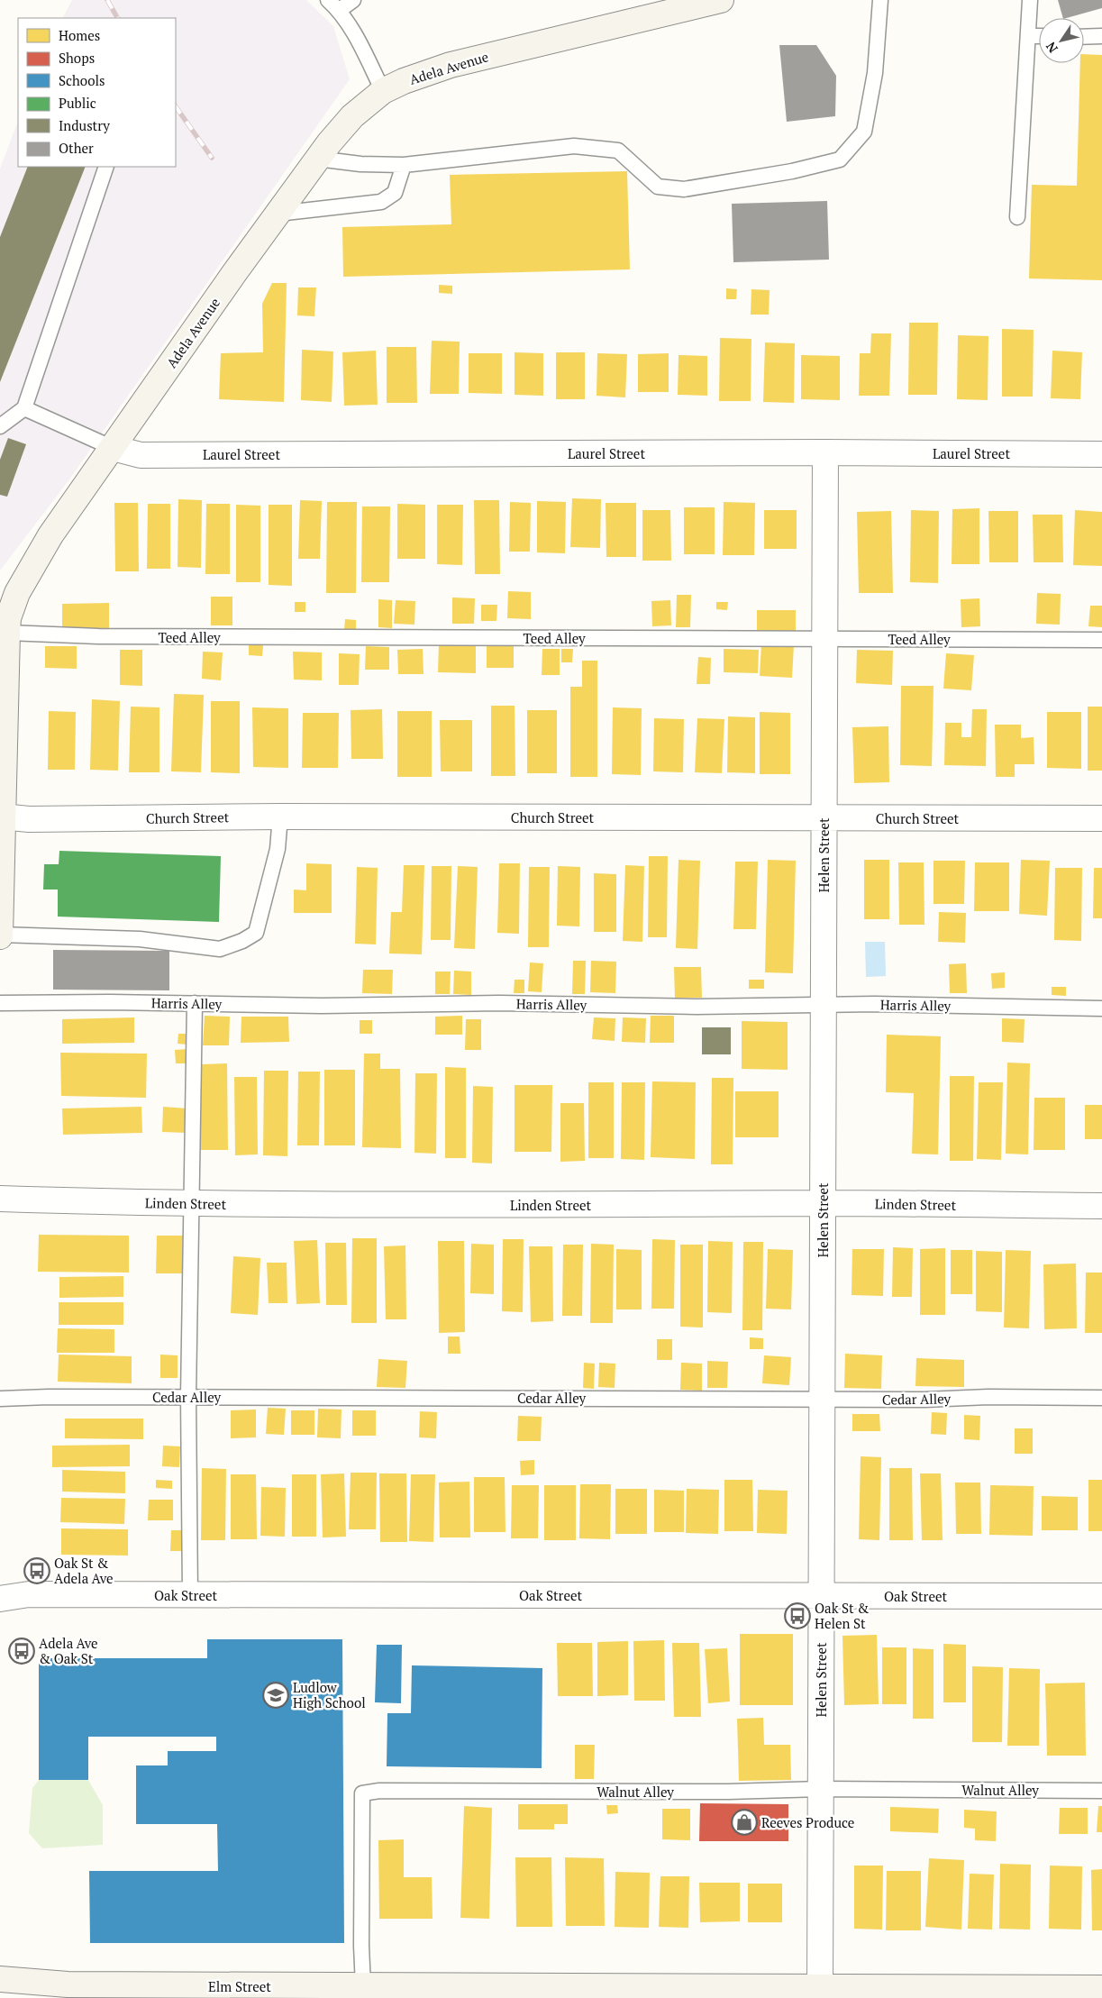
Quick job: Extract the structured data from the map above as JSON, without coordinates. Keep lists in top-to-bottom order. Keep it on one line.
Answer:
{"streets":{"street":["Adela Avenue","Laurel Street","Church Street","Helen Street","Linden Street","Oak Street","Elm Street"],"lane":["Teed Alley","Harris Alley","Cedar Alley","Walnut Alley"]},"crossings":[["Adela Avenue","Laurel Street"],["Adela Avenue","Teed Alley"],["Adela Avenue","Church Street"],["Laurel Street","Helen Street"],["Teed Alley","Helen Street"],["Church Street","Helen Street"],["Helen Street","Harris Alley"],["Helen Street","Linden Street"],["Helen Street","Cedar Alley"],["Helen Street","Oak Street"],["Helen Street","Walnut Alley"],["Helen Street","Elm Street"],["Walnut Alley","Elm Street"]],"places":{"bus stop":["Oak St & Adela Ave","Oak St & Helen St","Adela Ave & Oak St"],"school or university":["Ludlow High School"],"shop":["Reeves Produce"]},"legend":["Homes","Shops","Schools","Public","Industry","Other"],"north":"bottom left"}
